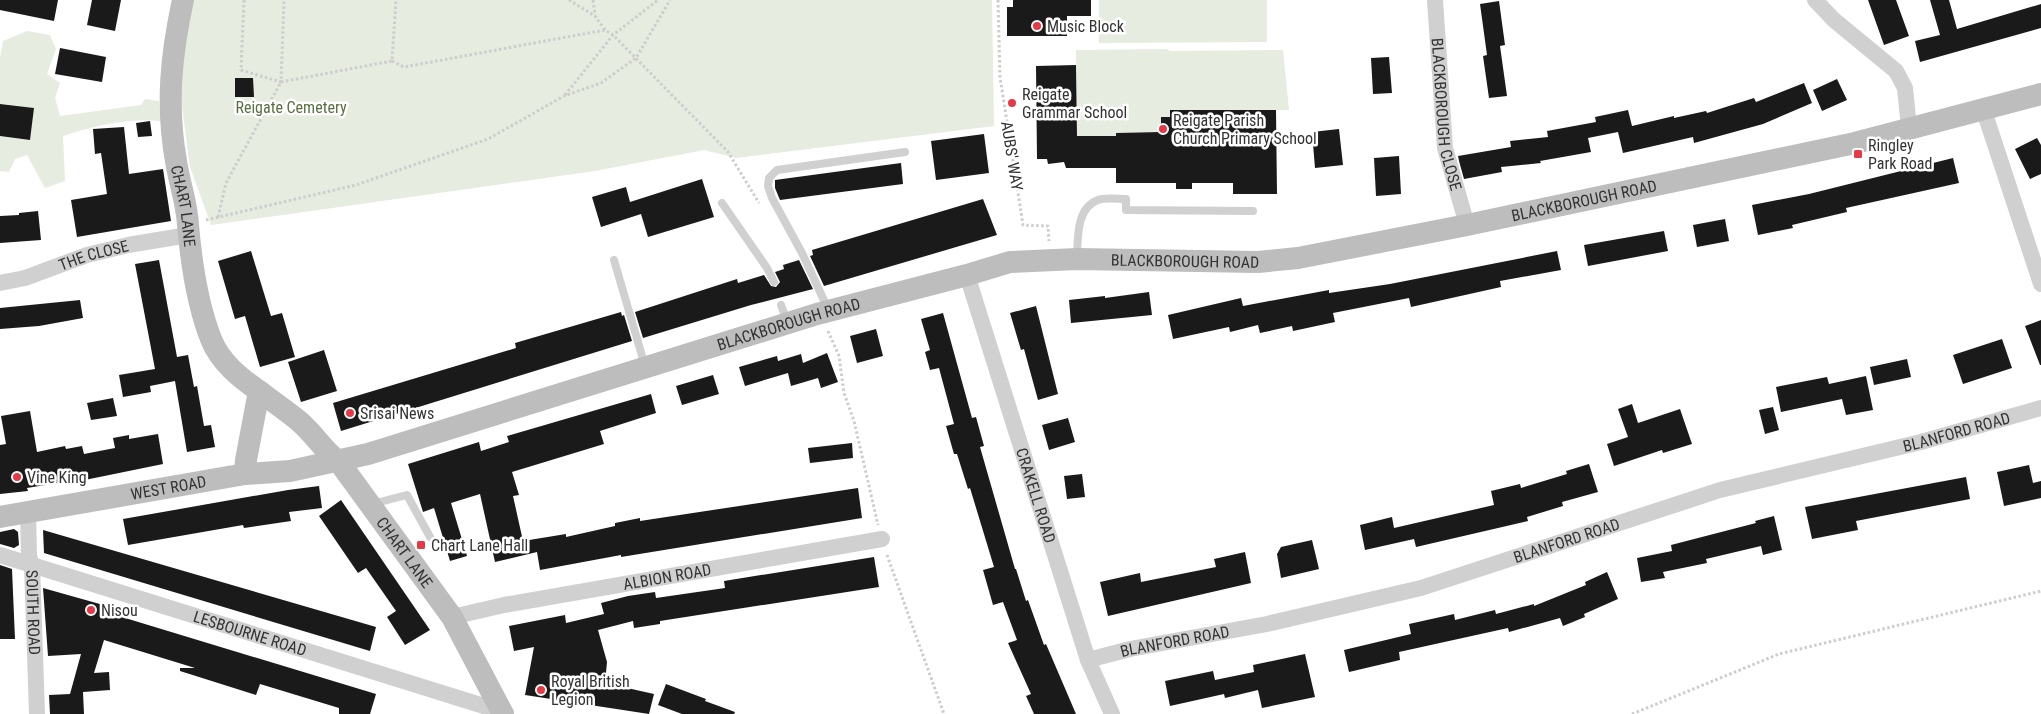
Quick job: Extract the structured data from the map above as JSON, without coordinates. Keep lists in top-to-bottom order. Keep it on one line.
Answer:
{"streets":{"main road":["BLACKBOROUGH ROAD","CHART LANE","WEST ROAD"],"street":["BLACKBOROUGH CLOSE","THE CLOSE","BLANFORD ROAD","CRAKELL ROAD","ALBION ROAD","SOUTH ROAD","LESBOURNE ROAD"],"path":["AUBS' WAY"]},"crossings":[["BLACKBOROUGH CLOSE","BLACKBOROUGH ROAD"],["AUBS' WAY","BLACKBOROUGH ROAD"],["BLACKBOROUGH ROAD","CHART LANE"],["BLACKBOROUGH ROAD","WEST ROAD"],["BLACKBOROUGH ROAD","CRAKELL ROAD"],["CHART LANE","THE CLOSE"],["CHART LANE","WEST ROAD"],["CHART LANE","ALBION ROAD"],["CHART LANE","LESBOURNE ROAD"],["BLANFORD ROAD","CRAKELL ROAD"],["WEST ROAD","SOUTH ROAD"],["SOUTH ROAD","LESBOURNE ROAD"]],"parks":["Reigate Cemetery"],"places":{"other":["Music Block","Reigate Grammar School","Reigate Parish Church Primary School","Srisai News","Vine King","Nisou","Royal British Legion"],"transit":["Ringley Park Road","Chart Lane Hall"]}}
